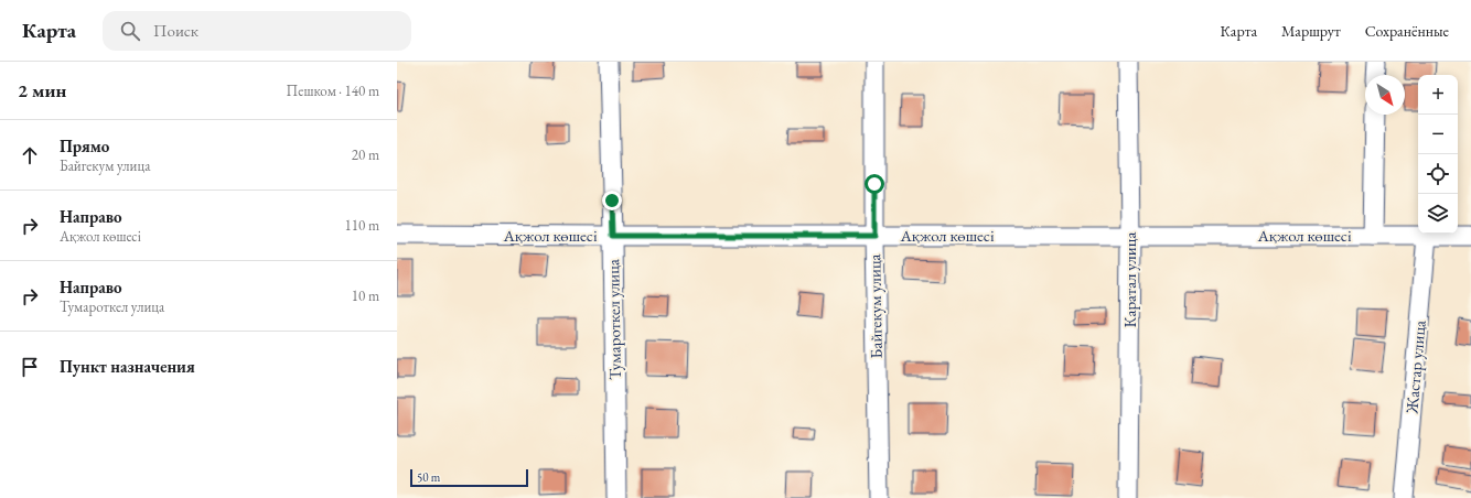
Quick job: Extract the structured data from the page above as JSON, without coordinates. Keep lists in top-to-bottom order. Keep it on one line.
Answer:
{"streets":{"street":["Ақжол көшесі","Каратал улица","Байгекум улица","Тумароткел улица","Жастар улица"]},"crossings":[["Ақжол көшесі","Каратал улица"],["Ақжол көшесі","Байгекум улица"],["Ақжол көшесі","Тумароткел улица"],["Ақжол көшесі","Жастар улица"]],"scale_bar":"50 m","north":"bottom right","page":{"header":"Карта","search":"Поиск","nav":["Карта","Маршрут","Сохранённые"],"heading":["2 мин","Пешком · 140 m"],"map_buttons":["+","−"],"list":[["Прямо","Байгекум улица","20 m"],["Направо","Ақжол көшесі","110 m"],["Направо","Тумароткел улица","10 m"],"Пункт назначения"],"scale":"50 m"}}
